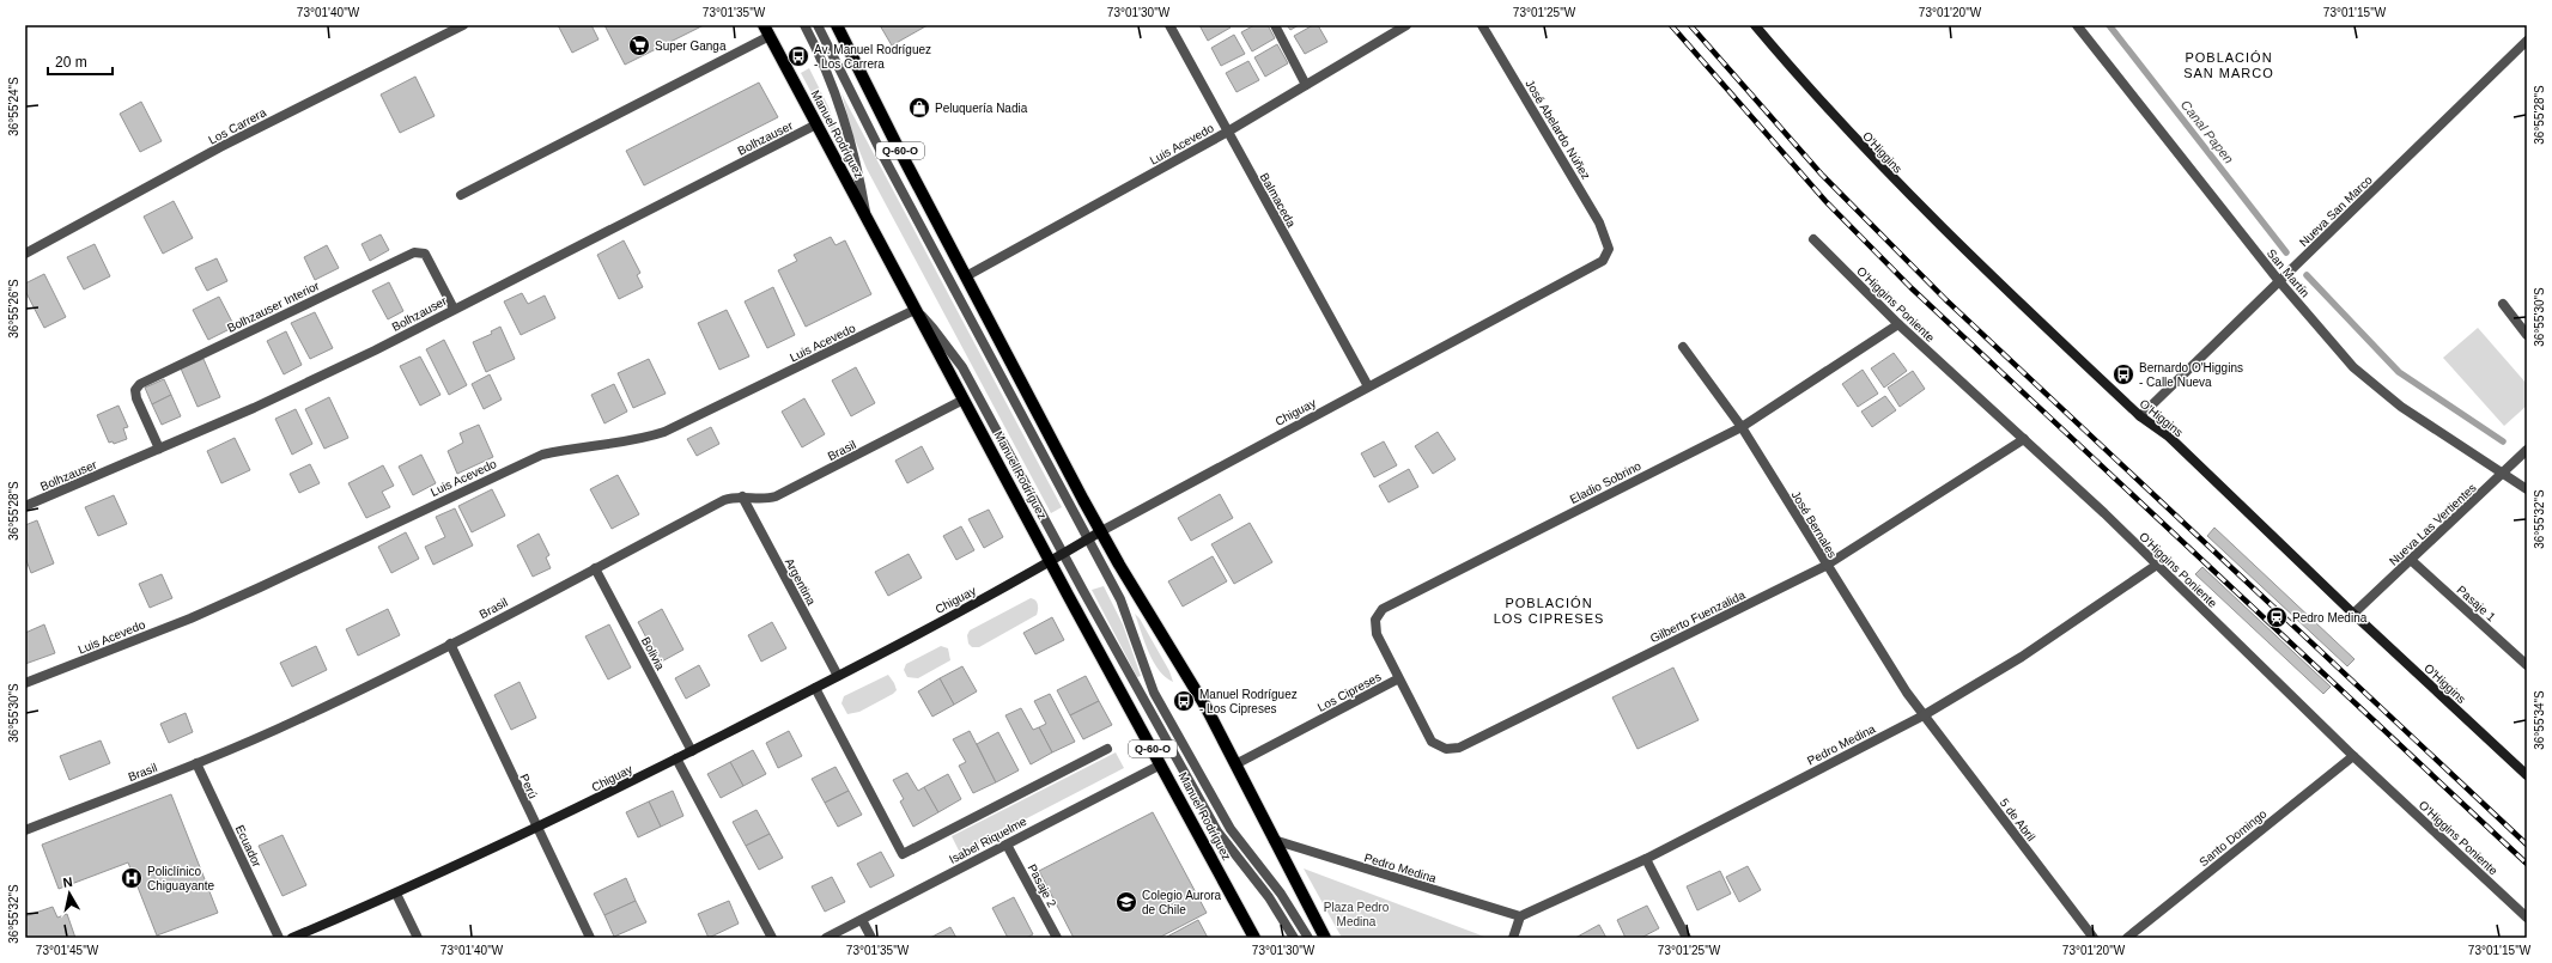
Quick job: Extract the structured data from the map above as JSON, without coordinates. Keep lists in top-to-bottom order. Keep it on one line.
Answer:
{"streets":{"main road":["Manuel Rodríguez","Q-60-O"],"street":["Los Carrera","José Abelardo Núñez","Bolhzauser","Luis Acevedo","O'Higgins","Balmaceda","Nueva San Marco","San Martín","O'Higgins Poniente","Bolhzauser Interior","Chiguay","Brasil","Eladio Sobrino","José Bernales","Nueva Las Vertientes","Argentina","Pasaje 1","Gilberto Fuenzalida","Bolivia","Los Cipreses","Pedro Medina","Perú","5 de Abril","Santo Domingo","Isabel Riquelme","Ecuador","Pasaje 2"]},"crossings":[["José Abelardo Núñez","Chiguay"],["Manuel Rodríguez","Bolhzauser"],["Manuel Rodríguez","Luis Acevedo"],["Manuel Rodríguez","Chiguay"],["Manuel Rodríguez","Brasil"],["Manuel Rodríguez","Isabel Riquelme"],["Bolhzauser","Bolhzauser Interior"],["Luis Acevedo","Q-60-O"],["Luis Acevedo","Balmaceda"],["Q-60-O","Chiguay"],["Q-60-O","Los Cipreses"],["Q-60-O","Pedro Medina"],["O'Higgins","Nueva San Marco"],["O'Higgins","Nueva Las Vertientes"],["Balmaceda","Chiguay"],["Nueva San Marco","San Martín"],["San Martín","Nueva Las Vertientes"],["O'Higgins Poniente","Eladio Sobrino"],["O'Higgins Poniente","Gilberto Fuenzalida"],["O'Higgins Poniente","Pedro Medina"],["O'Higgins Poniente","Santo Domingo"],["Chiguay","Argentina"],["Chiguay","Bolivia"],["Chiguay","Perú"],["Brasil","Argentina"],["Brasil","Bolivia"],["Brasil","Perú"],["Brasil","Ecuador"],["Eladio Sobrino","José Bernales"],["Eladio Sobrino","Gilberto Fuenzalida"],["Eladio Sobrino","Los Cipreses"],["José Bernales","Gilberto Fuenzalida"],["José Bernales","Pedro Medina"],["José Bernales","5 de Abril"],["Nueva Las Vertientes","Pasaje 1"],["Gilberto Fuenzalida","Los Cipreses"],["Pedro Medina","5 de Abril"],["Isabel Riquelme","Pasaje 2"]],"districts":["POBLACIÓN SAN MARCO","POBLACIÓN LOS CIPRESES"],"water":["Canal Papen"],"parks":["Plaza Pedro Medina"],"places":{"supermarket":["Super Ganga"],"bus stop":["Av. Manuel Rodríguez - Los Carrera","Bernardo O'Higgins - Calle Nueva","Manuel Rodríguez - Los Cipreses"],"shop":["Peluquería Nadia"],"station":["Pedro Medina"],"hospital":["Policlínico Chiguayante"],"school or university":["Colegio Aurora de Chile"]},"scale_bar":"20 m","north":"top","coordinates":["73°01'40\"W","73°01'35\"W","73°01'30\"W","73°01'25\"W","73°01'20\"W","73°01'15\"W","36°55'24\"S","36°55'28\"S","36°55'26\"S","36°55'30\"S","36°55'32\"S","36°55'34\"S","73°01'45\"W"]}
